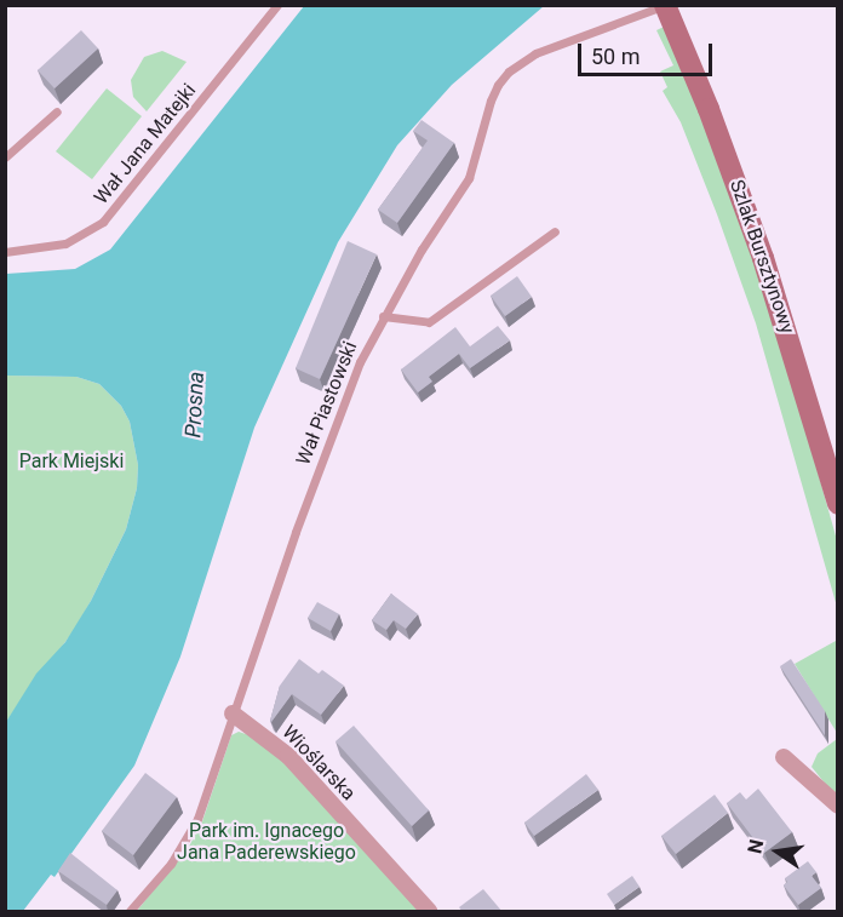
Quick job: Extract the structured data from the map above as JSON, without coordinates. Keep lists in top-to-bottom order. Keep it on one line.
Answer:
{"streets":{"main road":["Szlak Bursztynowy"],"street":["Wioślarska"],"lane":["Wał Jana Matejki","Wał Piastowski"]},"crossings":[["Szlak Bursztynowy","Wał Piastowski"],["Wał Piastowski","Wioślarska"]],"water":["Prosna"],"parks":["Park Miejski","Park im. Ignacego Jana Paderewskiego"],"scale_bar":"50 m","north":"left"}
